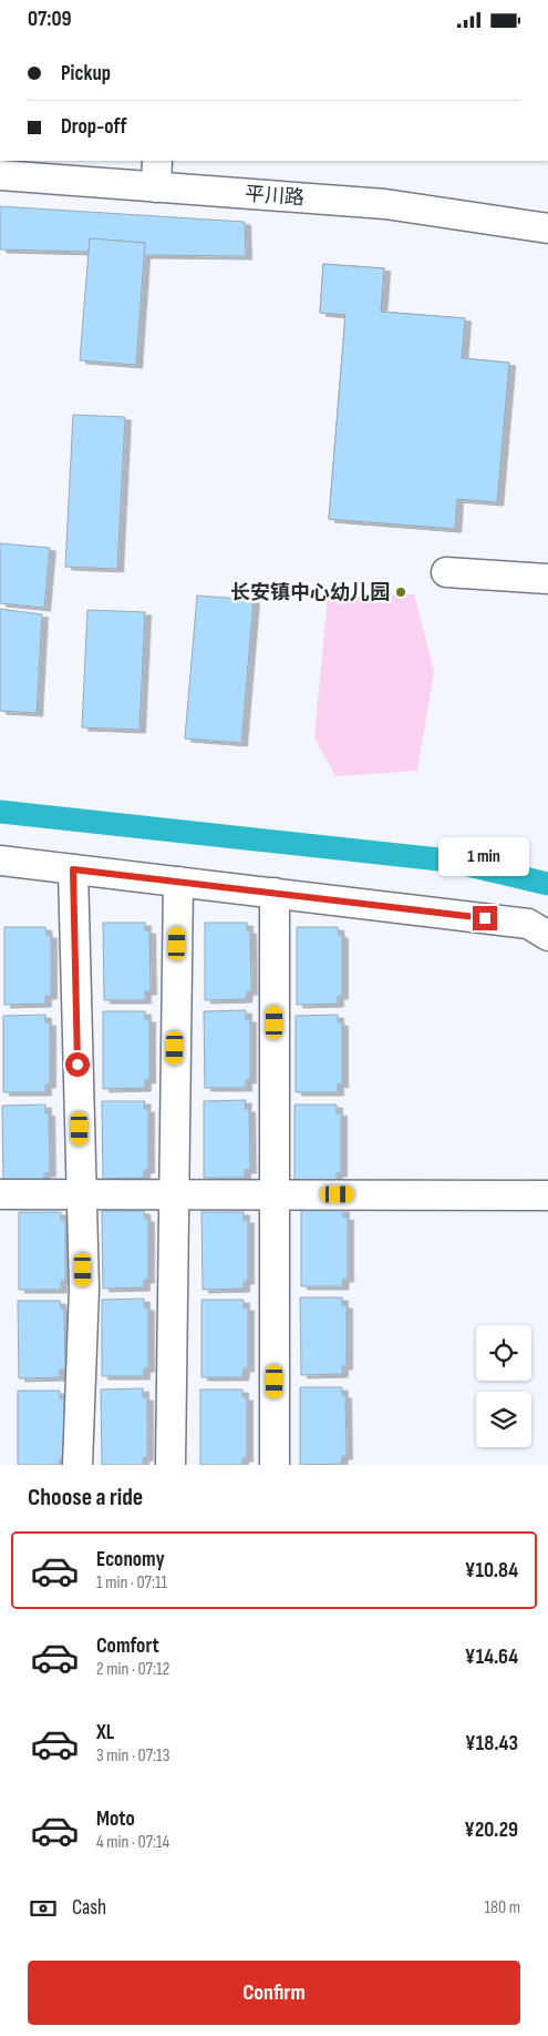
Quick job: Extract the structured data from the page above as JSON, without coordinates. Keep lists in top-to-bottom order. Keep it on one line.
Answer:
{"streets":{"street":["平川路"]},"places":["长安镇中心幼儿园"],"page":{"status":"07:09","banner":["Pickup","Drop-off"],"bubble":"1 min","heading":"Choose a ride","list":[{"name":"Economy","note":"1 min · 07:11","value":"¥10.84"},{"name":"Comfort","note":"2 min · 07:12","value":"¥14.64"},{"name":"XL","note":"3 min · 07:13","value":"¥18.43"},{"name":"Moto","note":"4 min · 07:14","value":"¥20.29"}],"pay":["Cash","180 m"],"buttons":"Confirm"}}
